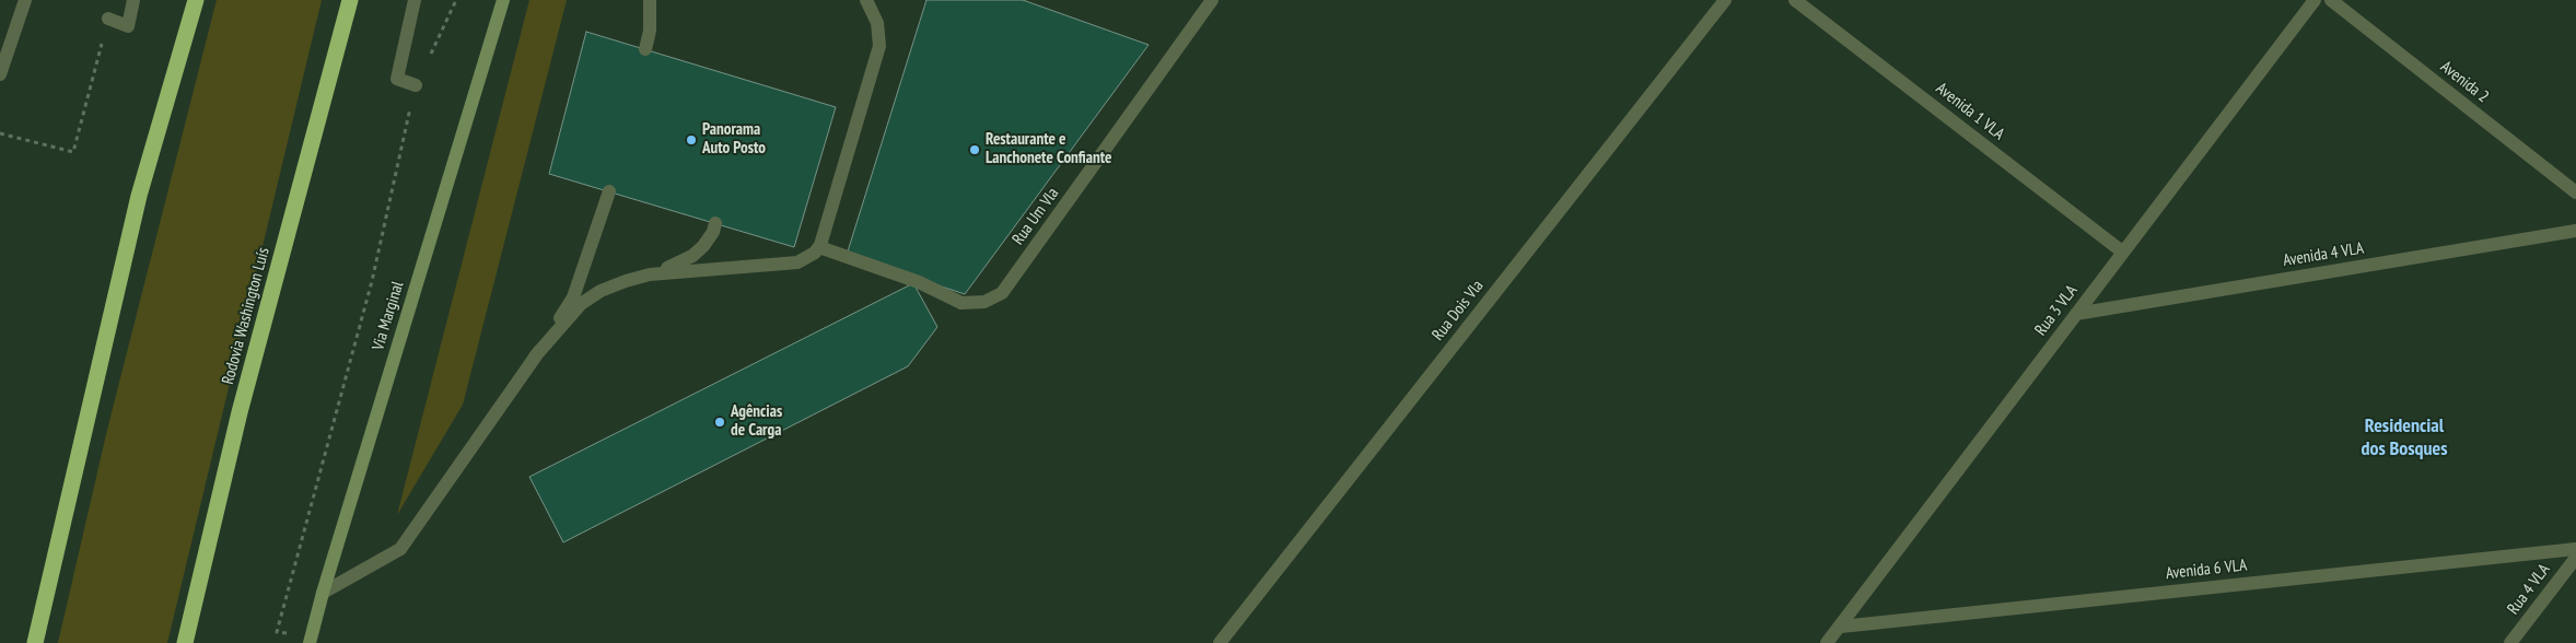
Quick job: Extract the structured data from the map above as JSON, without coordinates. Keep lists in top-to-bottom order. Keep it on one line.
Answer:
{"streets":{"highway":["Rodovia Washington Luís"],"main road":["Via Marginal"],"street":["Avenida 2","Avenida 1 VLA","Rua Um Vla","Avenida 4 VLA","Rua Dois Vla","Rua 3 VLA","Avenida 6 VLA","Rua 4 VLA"]},"crossings":[["Avenida 1 VLA","Rua 3 VLA"],["Avenida 4 VLA","Rua 3 VLA"],["Rua 3 VLA","Avenida 6 VLA"]],"districts":["Residencial dos Bosques"],"places":["Panorama Auto Posto","Restaurante e Lanchonete Confiante","Agências de Carga"]}
